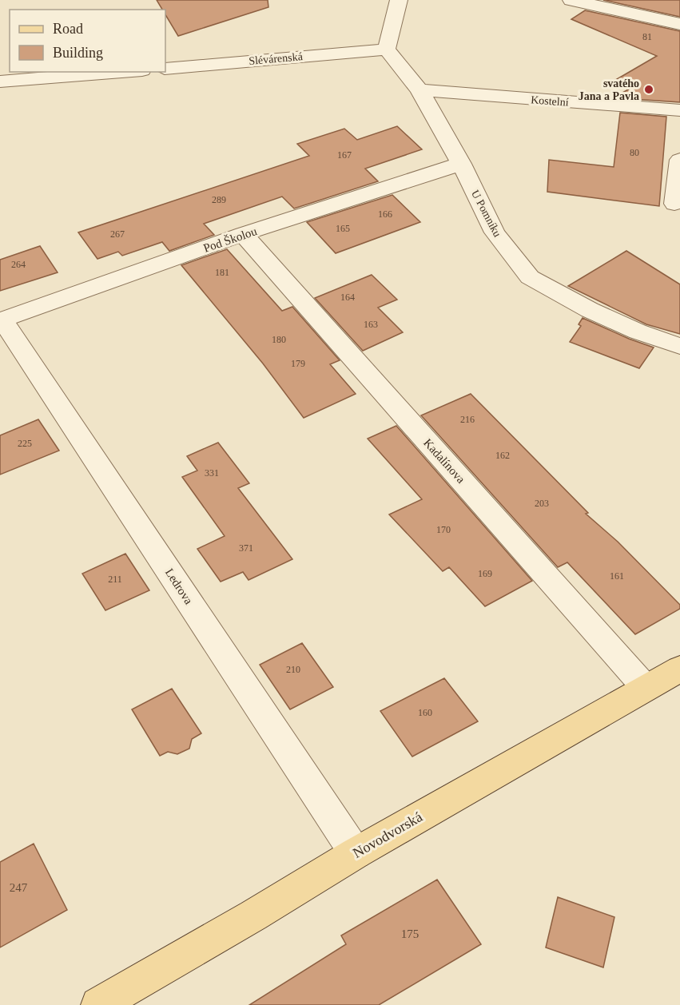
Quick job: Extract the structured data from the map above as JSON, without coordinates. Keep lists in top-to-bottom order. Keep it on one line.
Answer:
{"streets":{"main road":["Novodvorská"],"street":["Slévárenská","Kostelní","U Pomníku","Pod Školou","Kadalínova","Ledrova"]},"crossings":[["Slévárenská","U Pomníku"],["Kostelní","U Pomníku"],["U Pomníku","Pod Školou"],["Pod Školou","Kadalínova"],["Pod Školou","Ledrova"],["Kadalínova","Novodvorská"],["Ledrova","Novodvorská"]],"places":["svatého Jana a Pavla"],"house_numbers":["81","80","167","289","166","165","267","264","181","164","163","180","179","216","225","162","331","203","170","371","169","161","211","210","160","247","175"],"legend":["Road","Building"]}
